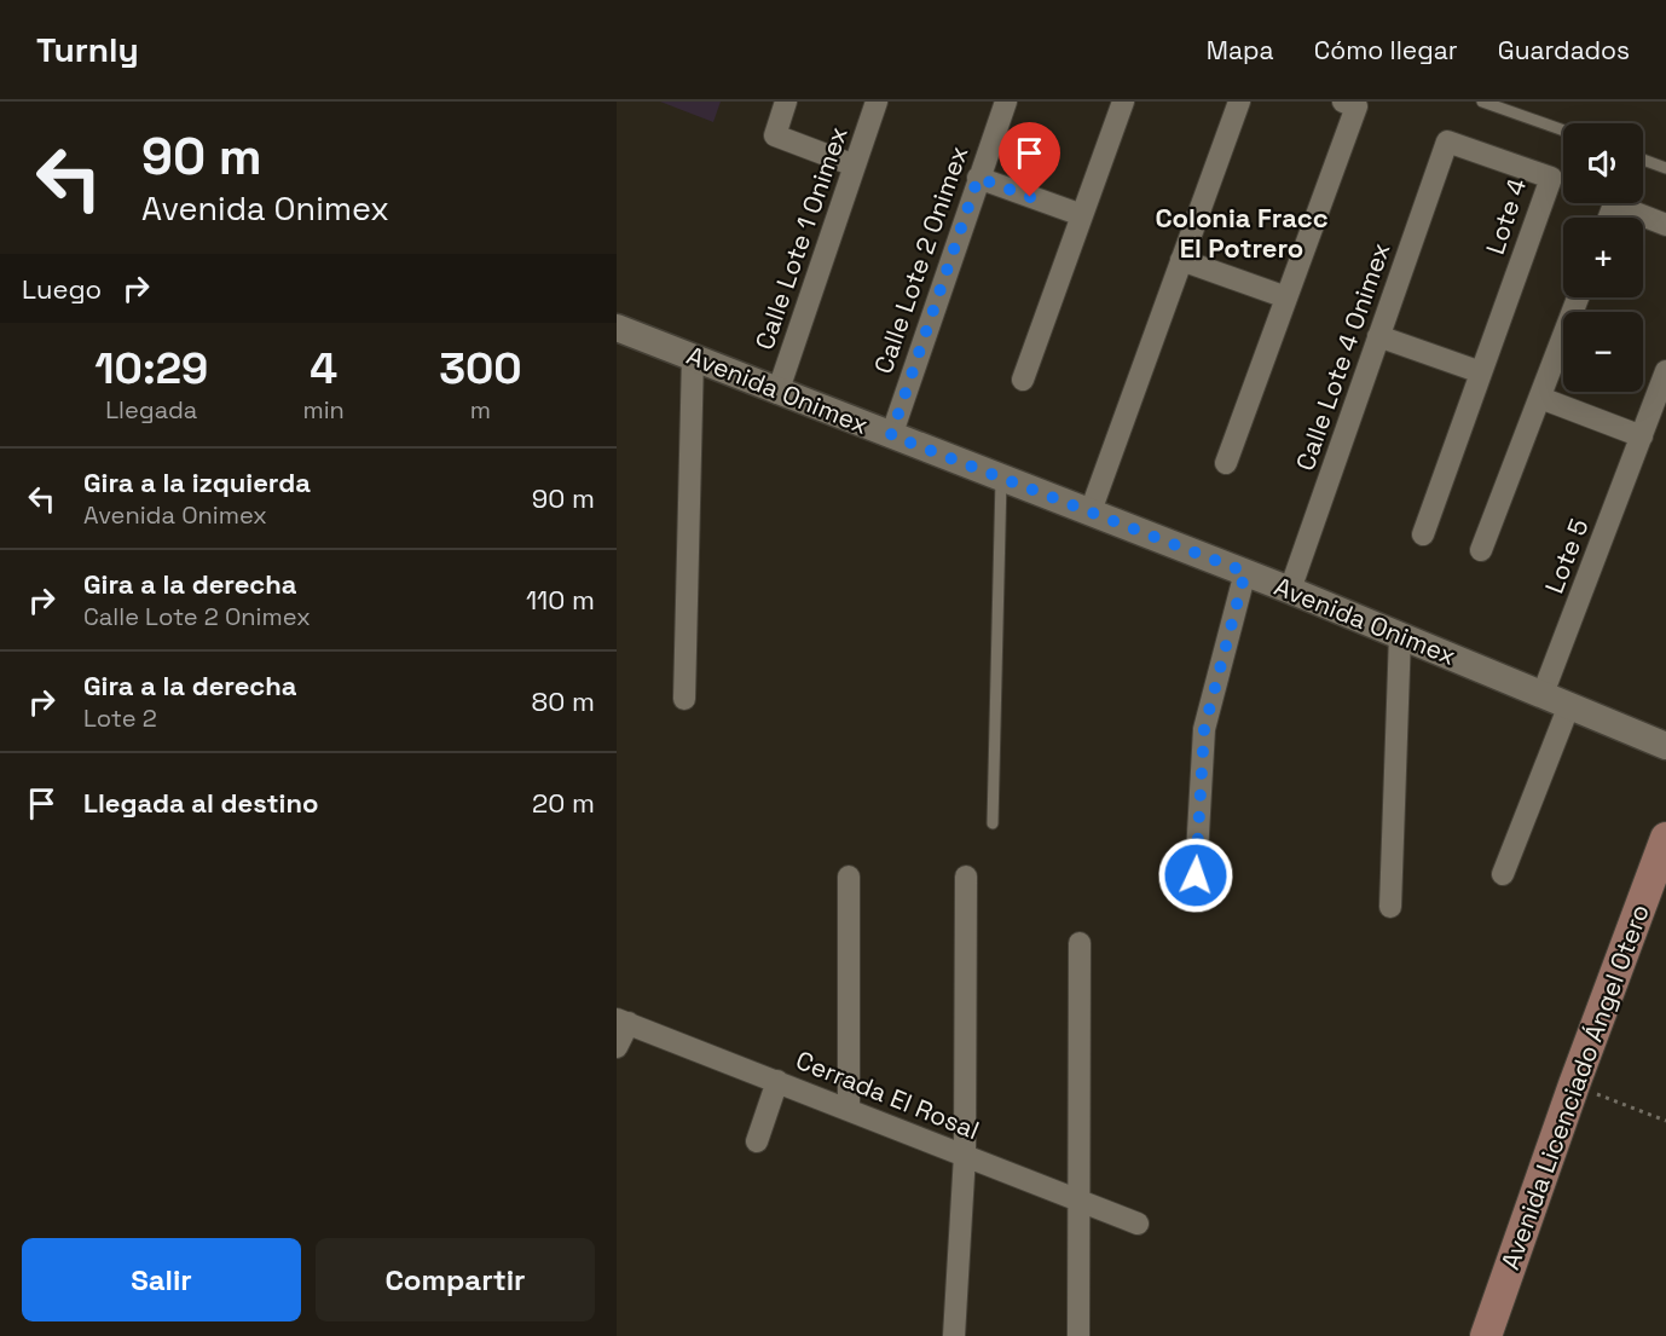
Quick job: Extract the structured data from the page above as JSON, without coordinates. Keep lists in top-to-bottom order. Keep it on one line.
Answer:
{"streets":{"main road":["Avenida Licenciado Ángel Otero"],"street":["Lote 4","Calle Lote 1 Onimex","Calle Lote 2 Onimex","Calle Lote 4 Onimex","Avenida Onimex","Lote 5","Cerrada El Rosal"]},"crossings":[["Lote 4","Calle Lote 4 Onimex"],["Calle Lote 1 Onimex","Avenida Onimex"],["Calle Lote 2 Onimex","Avenida Onimex"],["Calle Lote 4 Onimex","Avenida Onimex"],["Avenida Onimex","Lote 5"]],"districts":["Colonia Fracc El Potrero"],"page":{"header":"Turnly","nav":["Mapa","Cómo llegar","Guardados"],"turn":["90 m","Avenida Onimex"],"map_buttons":["+","−"],"then":"Luego","eta":["10:29","Llegada","4","min","300","m"],"list":[{"name":"Gira a la izquierda","note":"Avenida Onimex","value":"90 m"},{"name":"Gira a la derecha","note":"Calle Lote 2 Onimex","value":"110 m"},{"name":"Gira a la derecha","note":"Lote 2","value":"80 m"},{"name":"Llegada al destino","value":"20 m"}],"buttons":["Salir","Compartir"]}}
